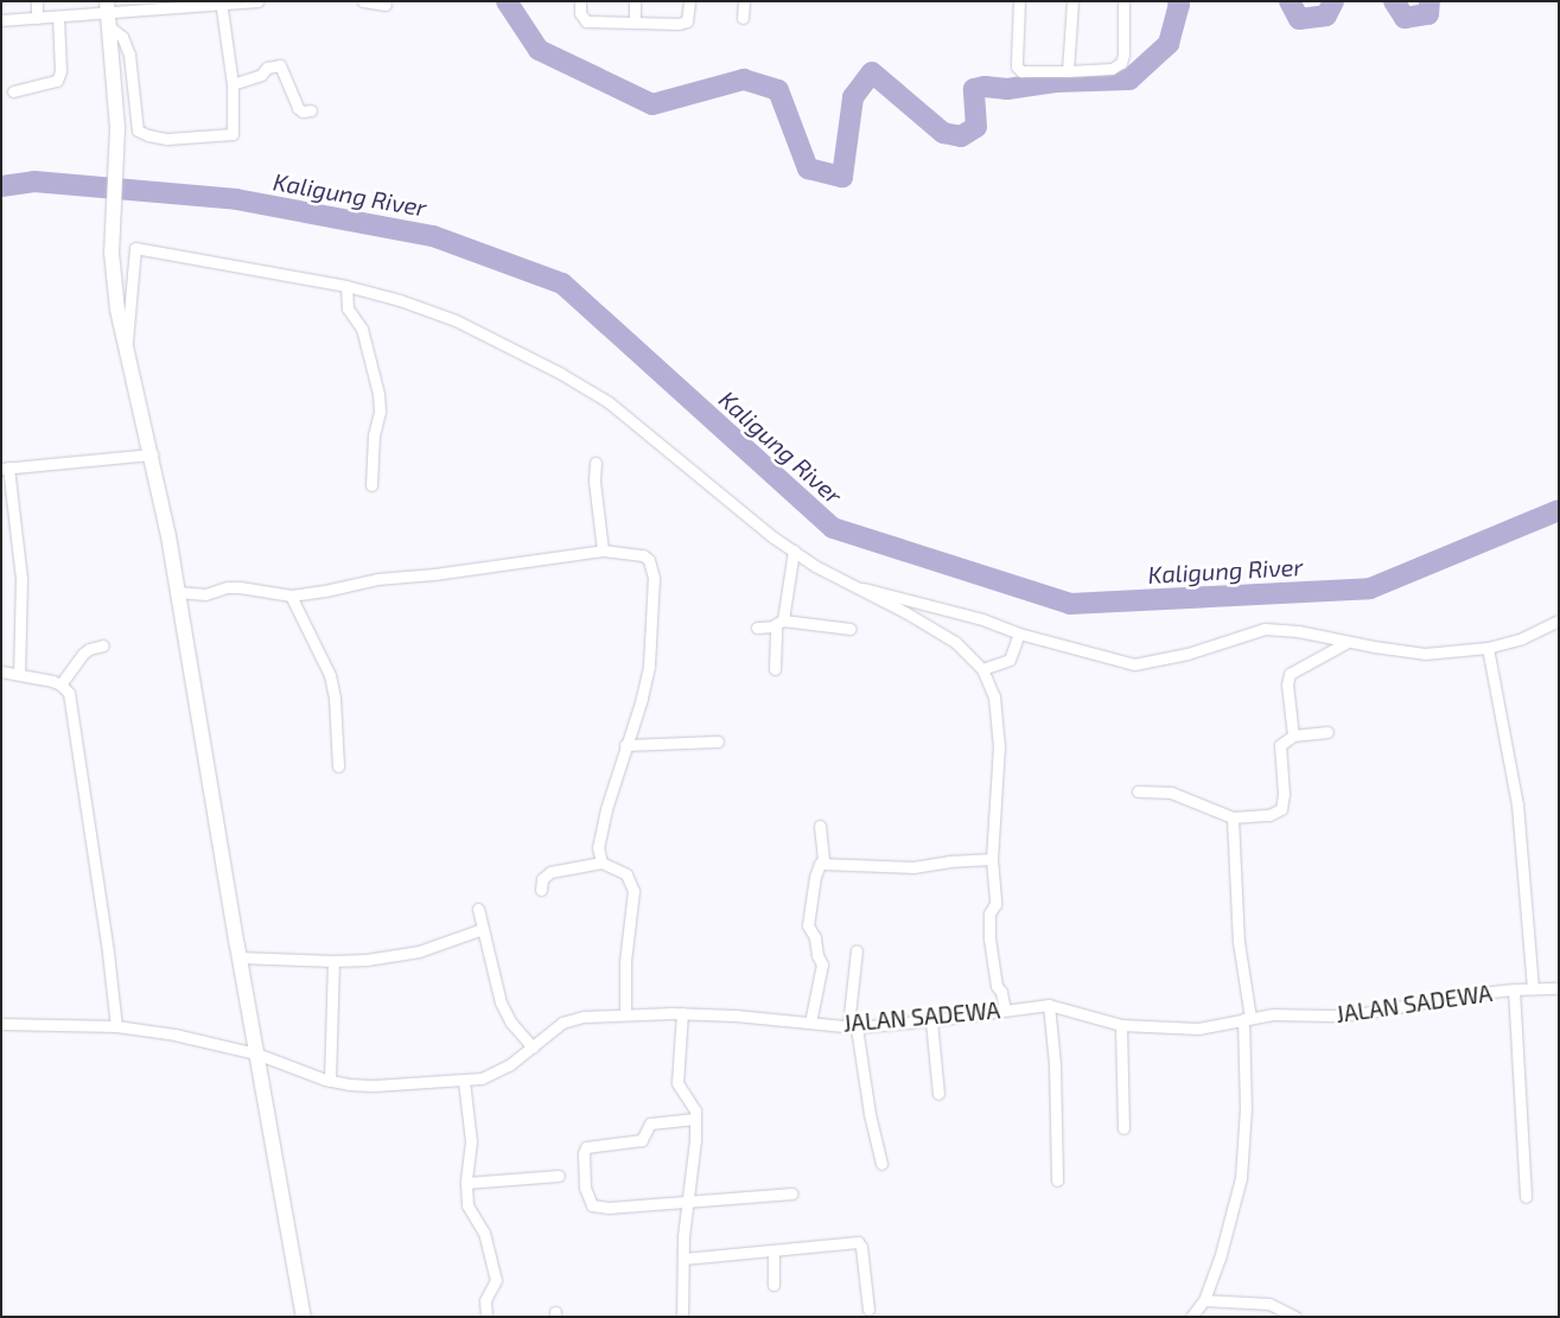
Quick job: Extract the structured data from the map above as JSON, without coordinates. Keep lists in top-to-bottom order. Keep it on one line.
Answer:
{"streets":{"street":["JALAN SADEWA"]},"water":["Kaligung River"]}
